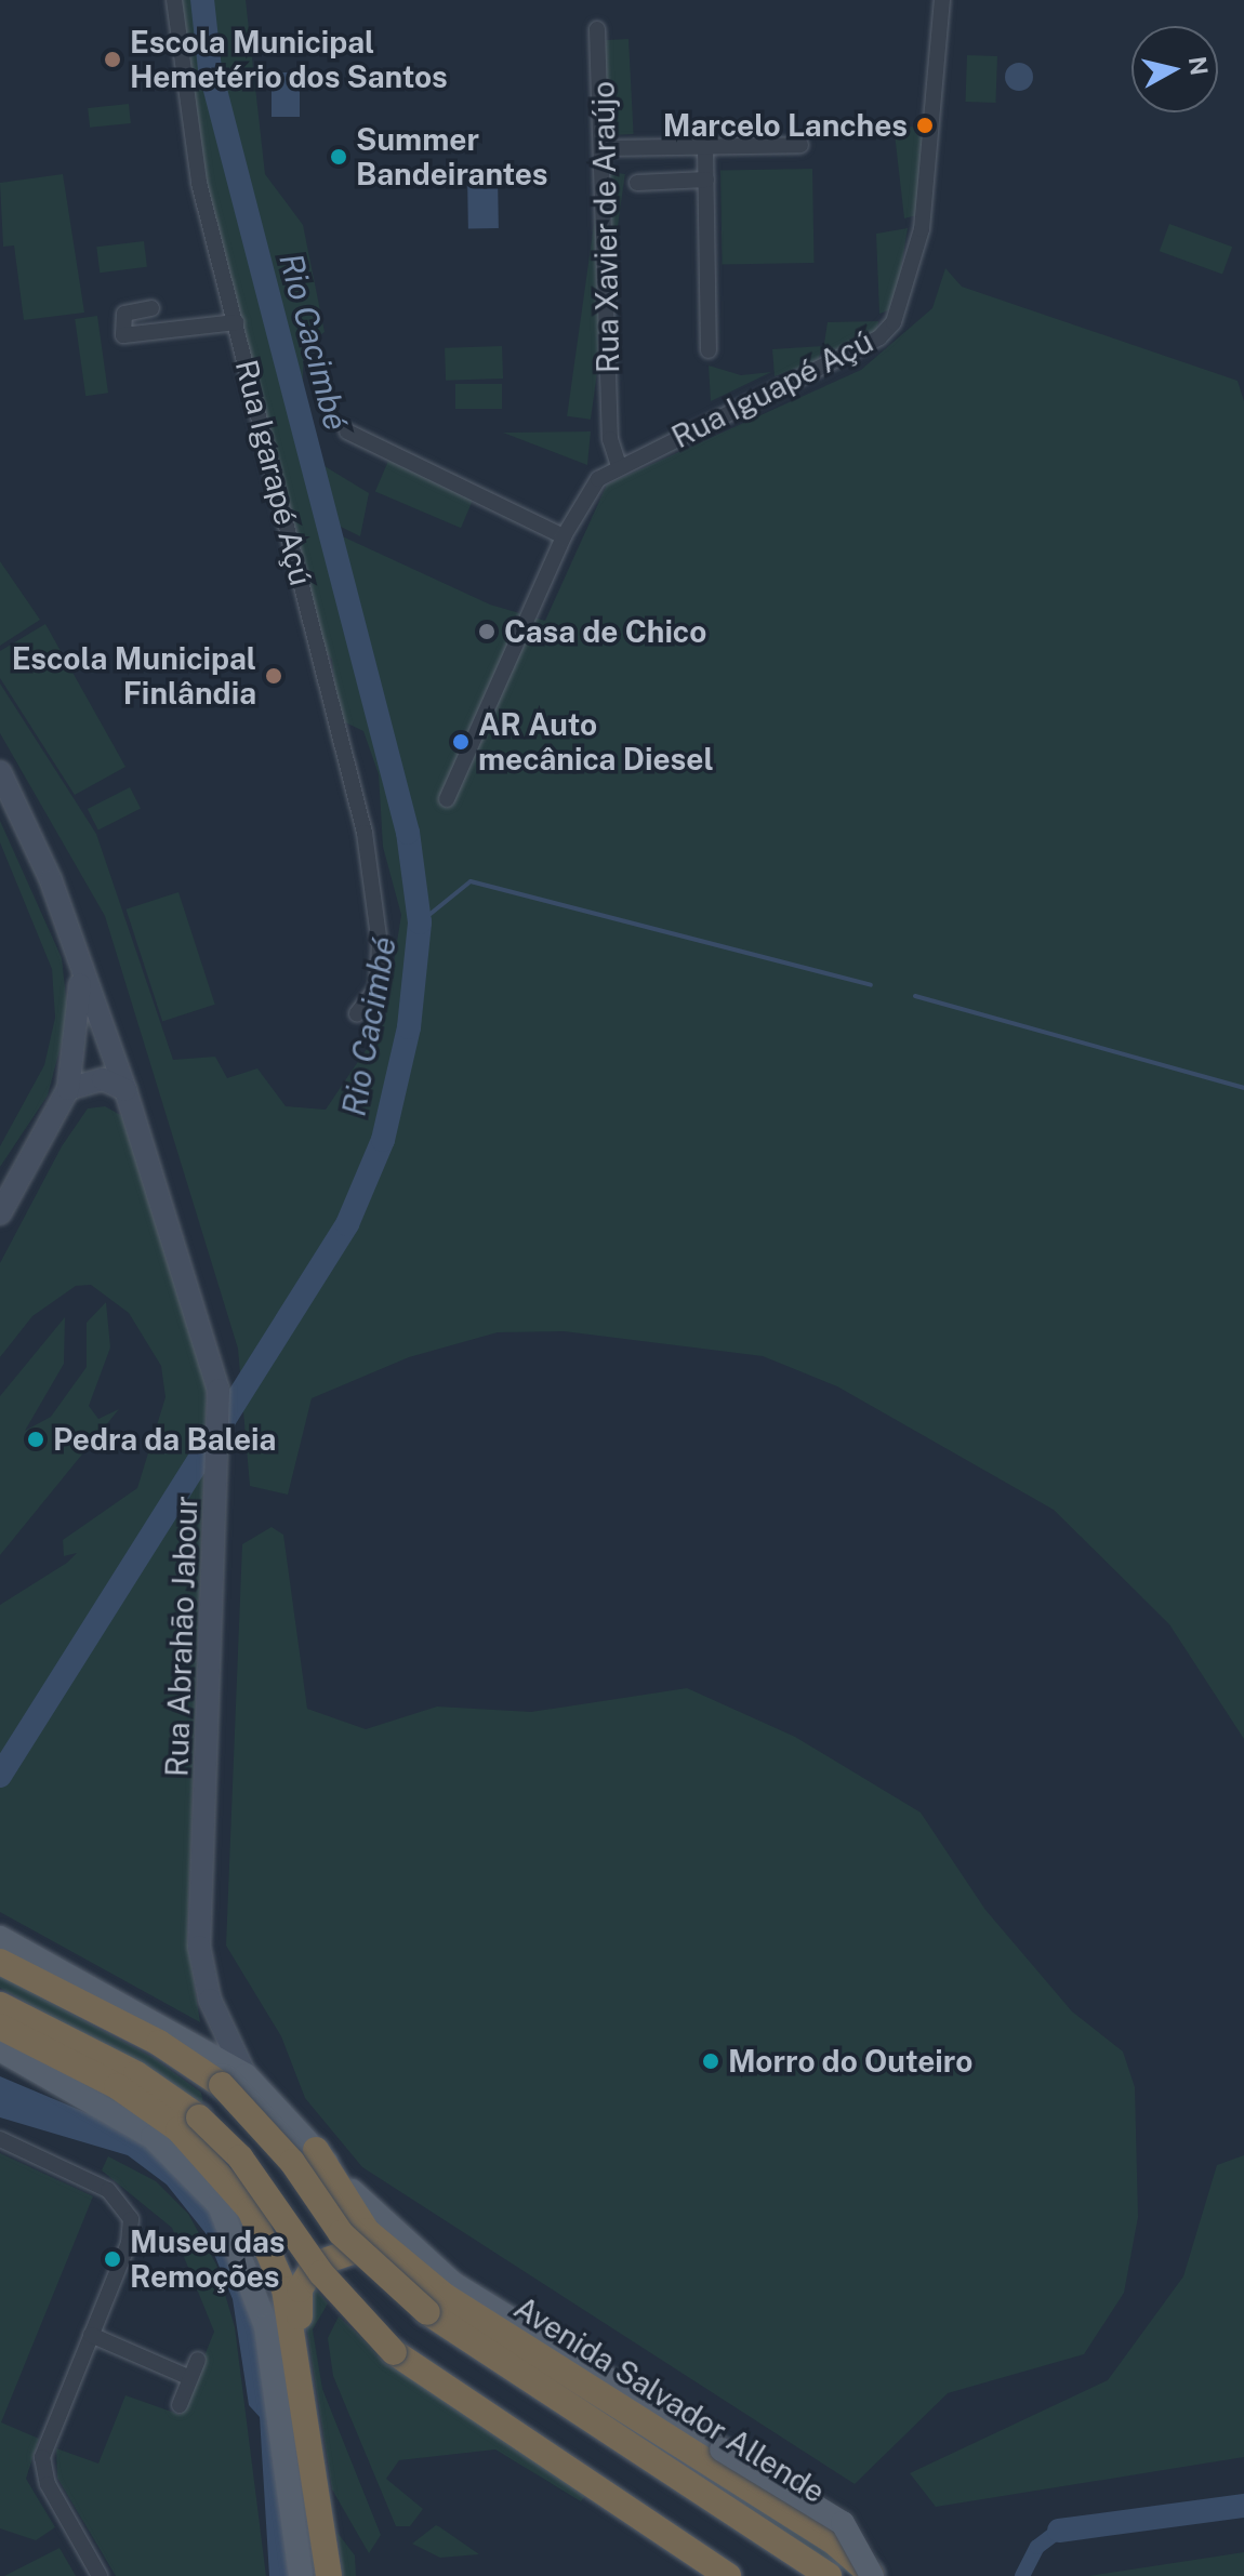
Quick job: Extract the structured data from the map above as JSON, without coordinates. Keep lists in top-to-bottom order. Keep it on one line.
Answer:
{"streets":{"highway":["Avenida Salvador Allende"],"street":["Rua Xavier de Araújo","Rua Iguapé Açú","Rua Igarapé Açú","Rua Abrahão Jabour"]},"crossings":[["Rua Xavier de Araújo","Rua Iguapé Açú"]],"water":["Rio Cacimbé"],"places":["Escola Municipal Hemetério dos Santos","Marcelo Lanches","Summer Bandeirantes","Casa de Chico","Escola Municipal Finlândia","AR Auto mecânica Diesel","Pedra da Baleia","Morro do Outeiro","Museu das Remoções"],"north":"right"}
